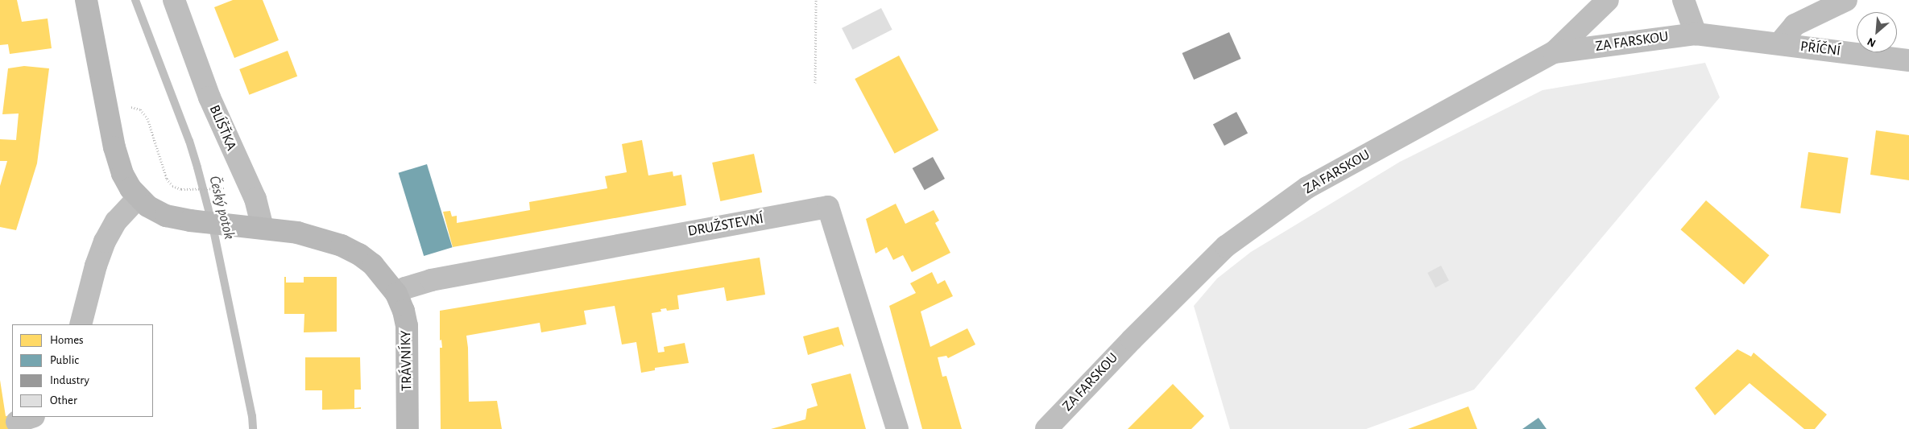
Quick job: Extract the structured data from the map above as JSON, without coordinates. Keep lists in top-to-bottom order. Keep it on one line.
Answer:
{"streets":{"street":["ZA FARSKOU","PŘÍČNÍ","BLÍŠŤKA","DRUŽSTEVNÍ","TRÁVNÍKY"]},"crossings":[["ZA FARSKOU","PŘÍČNÍ"],["BLÍŠŤKA","TRÁVNÍKY"],["DRUŽSTEVNÍ","TRÁVNÍKY"]],"water":["Český potok"],"legend":["Homes","Public","Industry","Other"],"north":"bottom left"}
